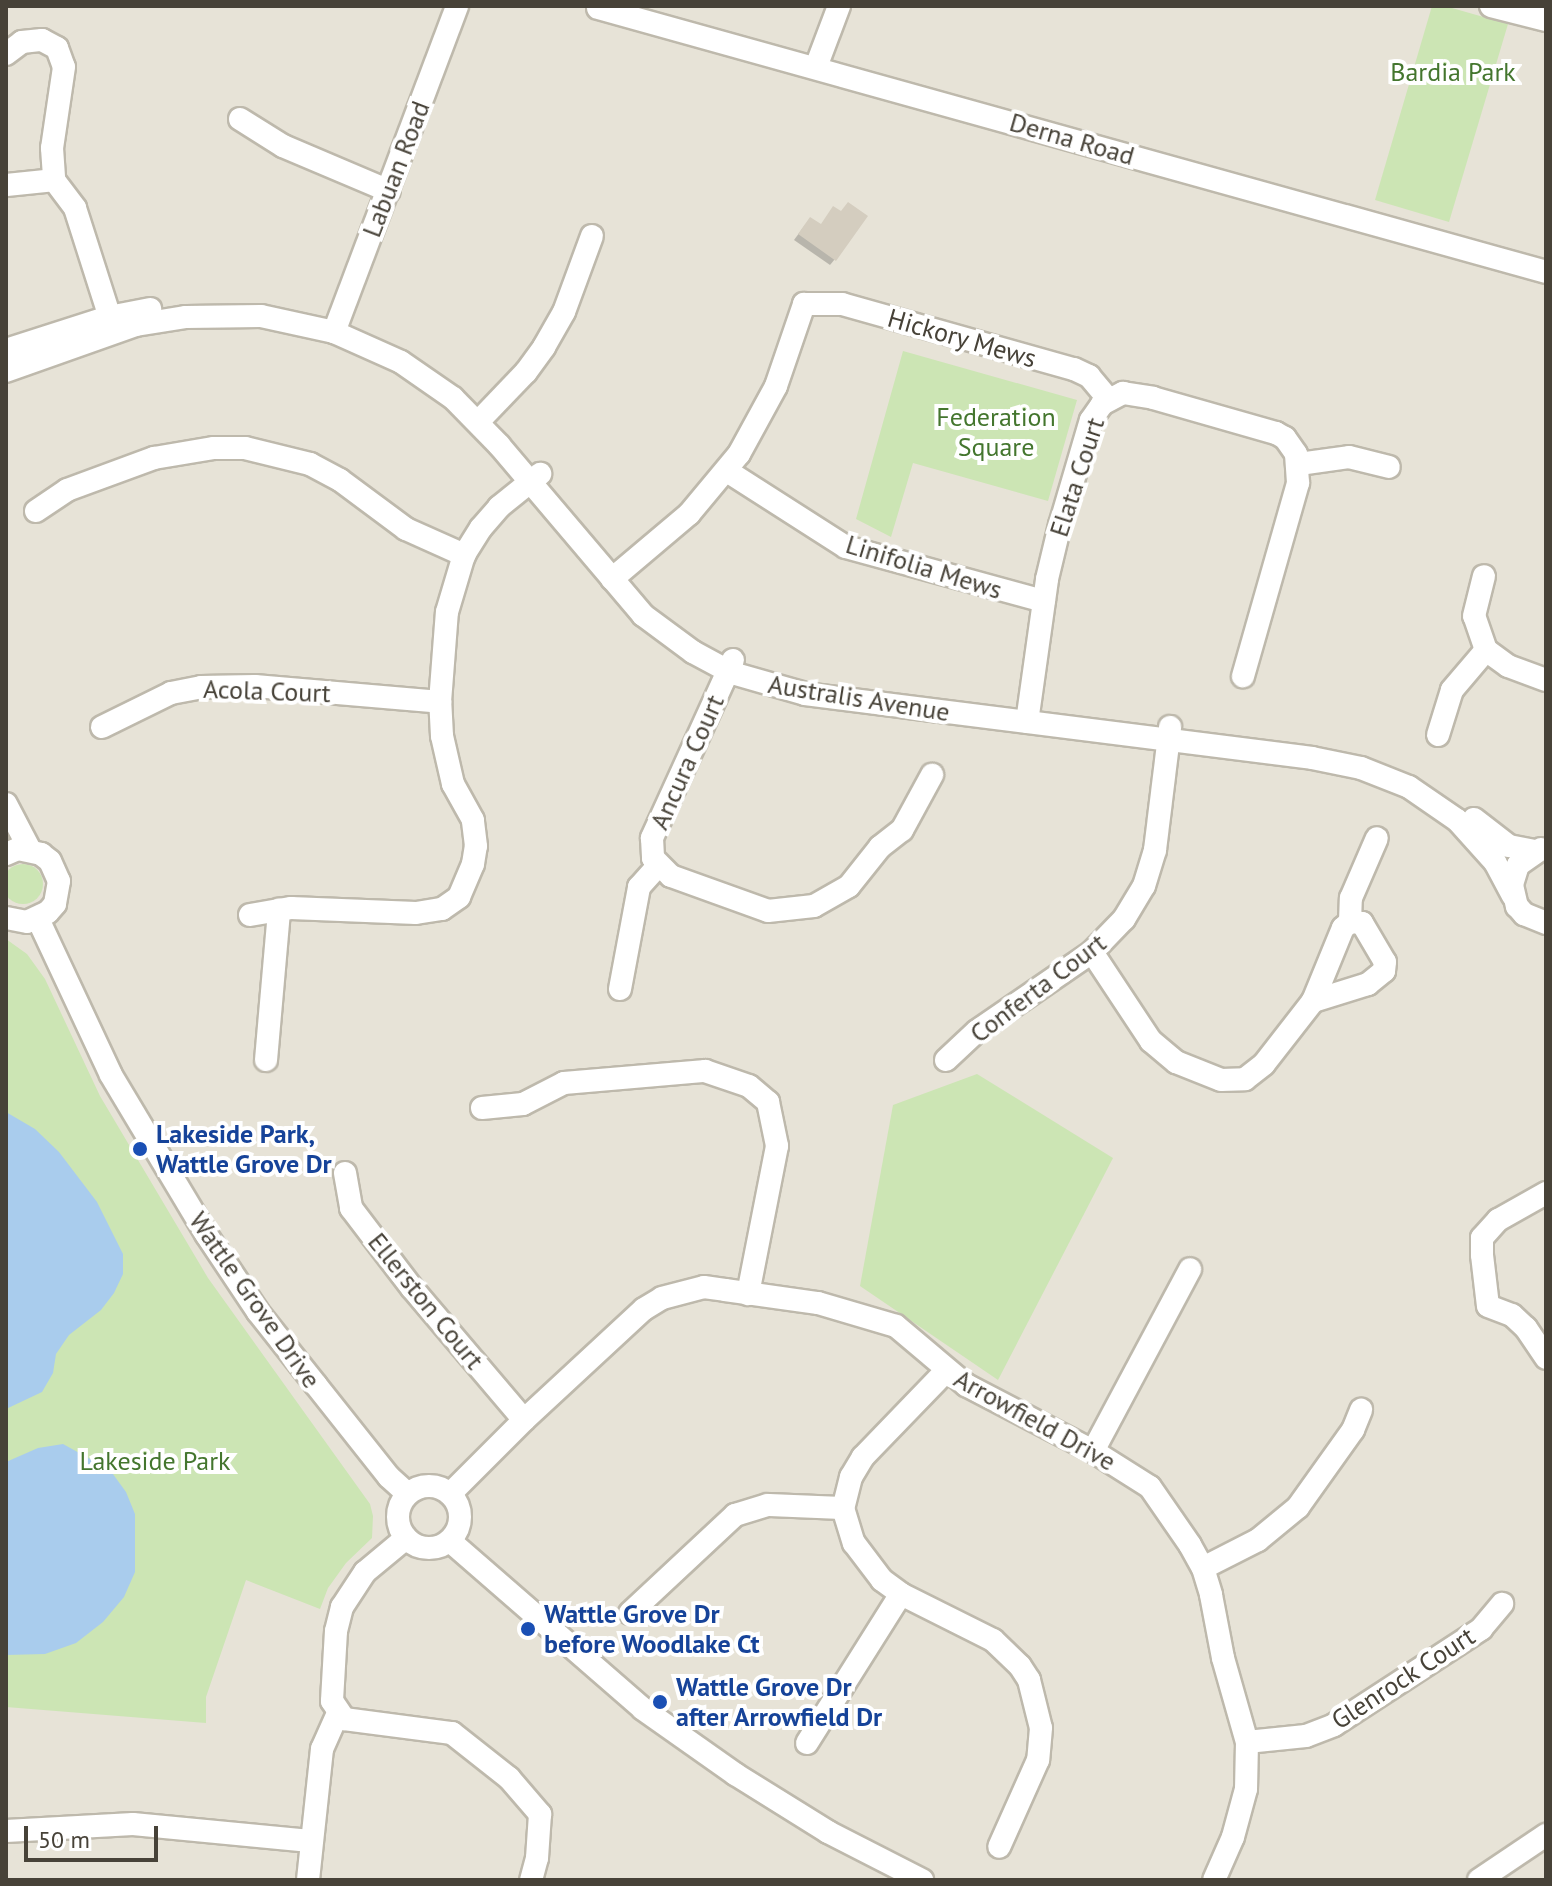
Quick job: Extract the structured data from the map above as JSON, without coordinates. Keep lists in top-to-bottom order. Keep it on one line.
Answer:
{"streets":{"street":["Derna Road","Labuan Road","Hickory Mews","Elata Court","Linifolia Mews","Acola Court","Australis Avenue","Ancura Court","Conferta Court","Wattle Grove Drive","Ellerston Court","Arrowfield Drive","Glenrock Court"]},"crossings":[["Labuan Road","Australis Avenue"],["Hickory Mews","Elata Court"],["Hickory Mews","Linifolia Mews"],["Elata Court","Linifolia Mews"],["Elata Court","Australis Avenue"],["Australis Avenue","Ancura Court"],["Australis Avenue","Conferta Court"],["Wattle Grove Drive","Arrowfield Drive"],["Ellerston Court","Arrowfield Drive"],["Arrowfield Drive","Glenrock Court"]],"parks":["Bardia Park","Federation Square","Lakeside Park"],"places":["Lakeside Park, Wattle Grove Dr","Wattle Grove Dr before Woodlake Ct","Wattle Grove Dr after Arrowfield Dr"],"scale_bar":"50 m"}
